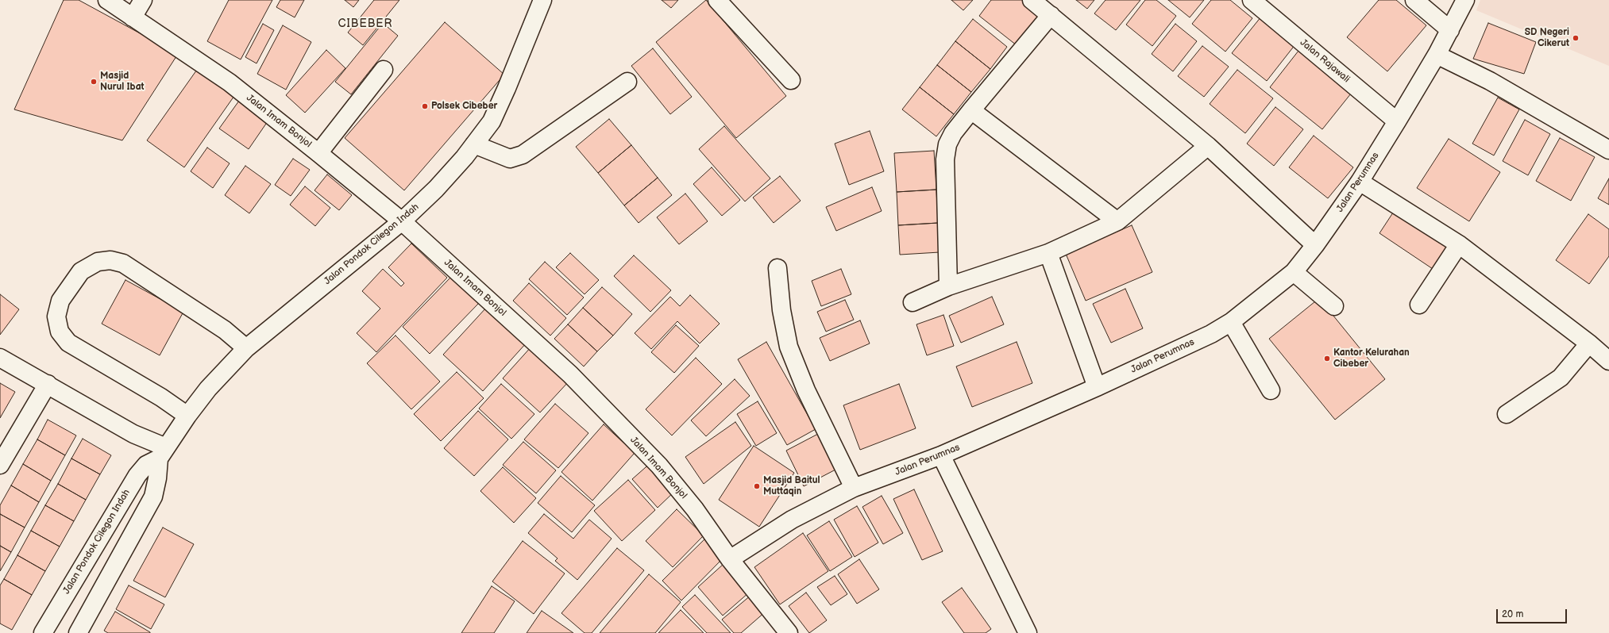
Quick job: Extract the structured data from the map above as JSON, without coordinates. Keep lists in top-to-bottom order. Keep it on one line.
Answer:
{"streets":{"street":["Jalan Rajawali","Jalan Imam Bonjol","Jalan Perumnas","Jalan Pondok Cilegon Indah"]},"crossings":[["Jalan Rajawali","Jalan Perumnas"],["Jalan Imam Bonjol","Jalan Perumnas"],["Jalan Imam Bonjol","Jalan Pondok Cilegon Indah"]],"districts":["CIBEBER"],"places":["SD Negeri Cikerut","Masjid Nurul Ibat","Polsek Cibeber","Kantor Kelurahan Cibeber","Masjid Baitul Muttaqin"],"scale_bar":"20 m"}
